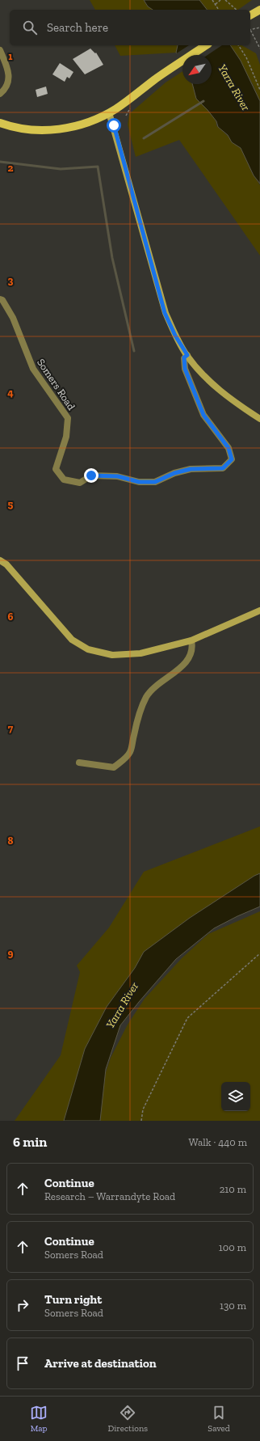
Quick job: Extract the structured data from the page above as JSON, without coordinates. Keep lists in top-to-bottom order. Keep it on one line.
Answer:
{"streets":{"street":["Somers Road"]},"water":["Yarra River"],"north":"bottom left","page":{"search":"Search here","heading":["6 min","Walk · 440 m"],"list":[["Continue","Research – Warrandyte Road","210 m"],["Continue","Somers Road","100 m"],["Turn right","Somers Road","130 m"],"Arrive at destination"],"nav":["Map","Directions","Saved"]},"grid":{"rows":["1","2","3","4","5","6","7","8","9"]}}
